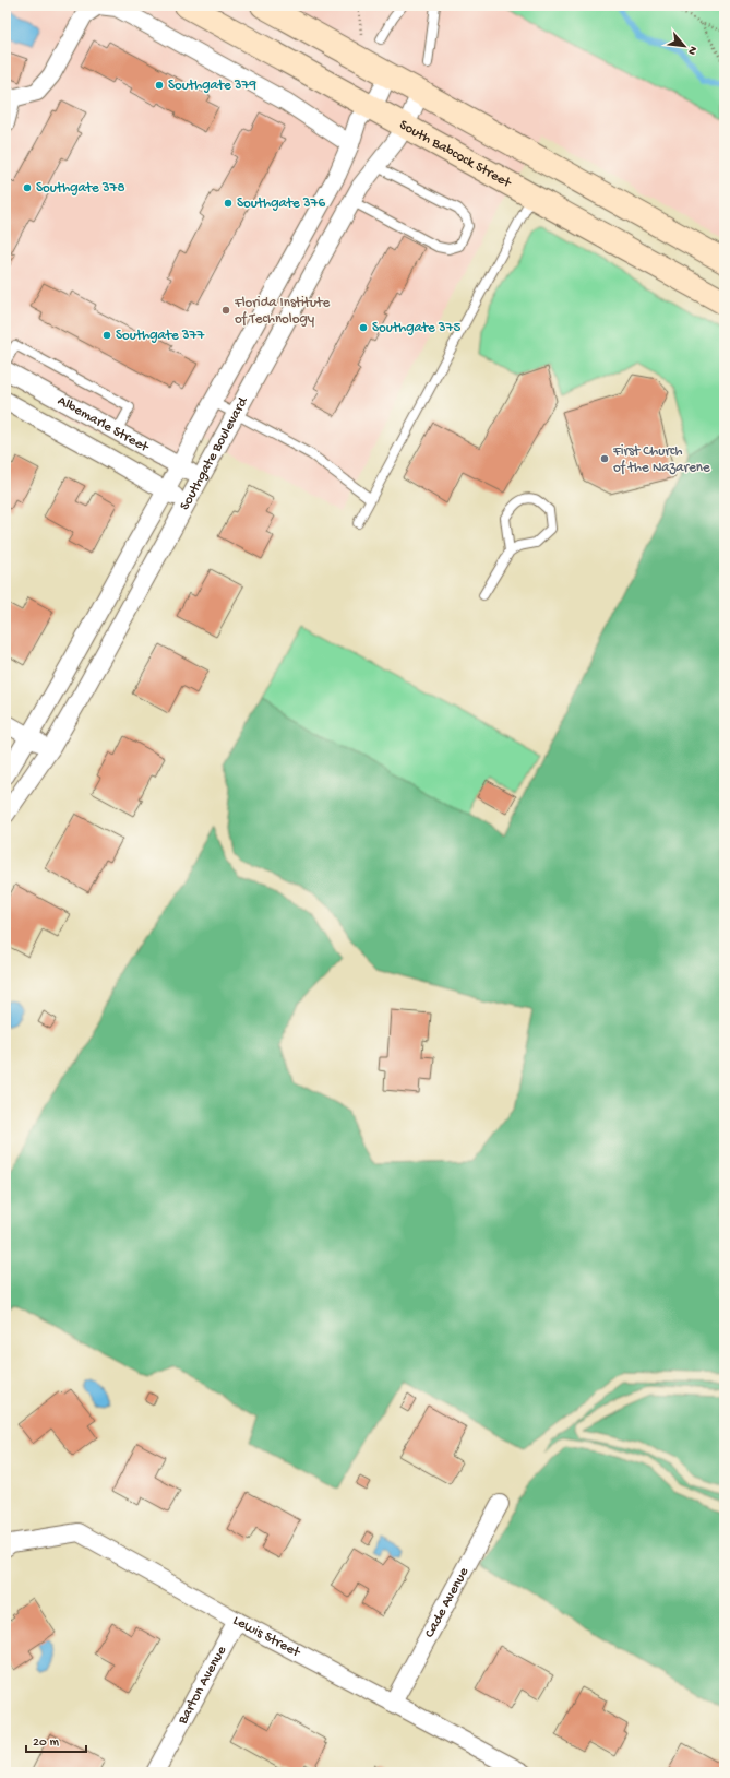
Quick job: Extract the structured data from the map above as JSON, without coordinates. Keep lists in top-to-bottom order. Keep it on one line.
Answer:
{"streets":{"main road":["South Babcock Street"],"street":["Albemarle Street","Southgate Boulevard","Cade Avenue","Lewis Street","Barton Avenue"]},"crossings":[["South Babcock Street","Southgate Boulevard"],["Albemarle Street","Southgate Boulevard"],["Cade Avenue","Lewis Street"],["Lewis Street","Barton Avenue"]],"places":["Southgate 379","Southgate 378","Southgate 376","Florida Institute of Technology","Southgate 375","Southgate 377","First Church of the Nazarene"],"scale_bar":"20 m","north":"bottom right"}
